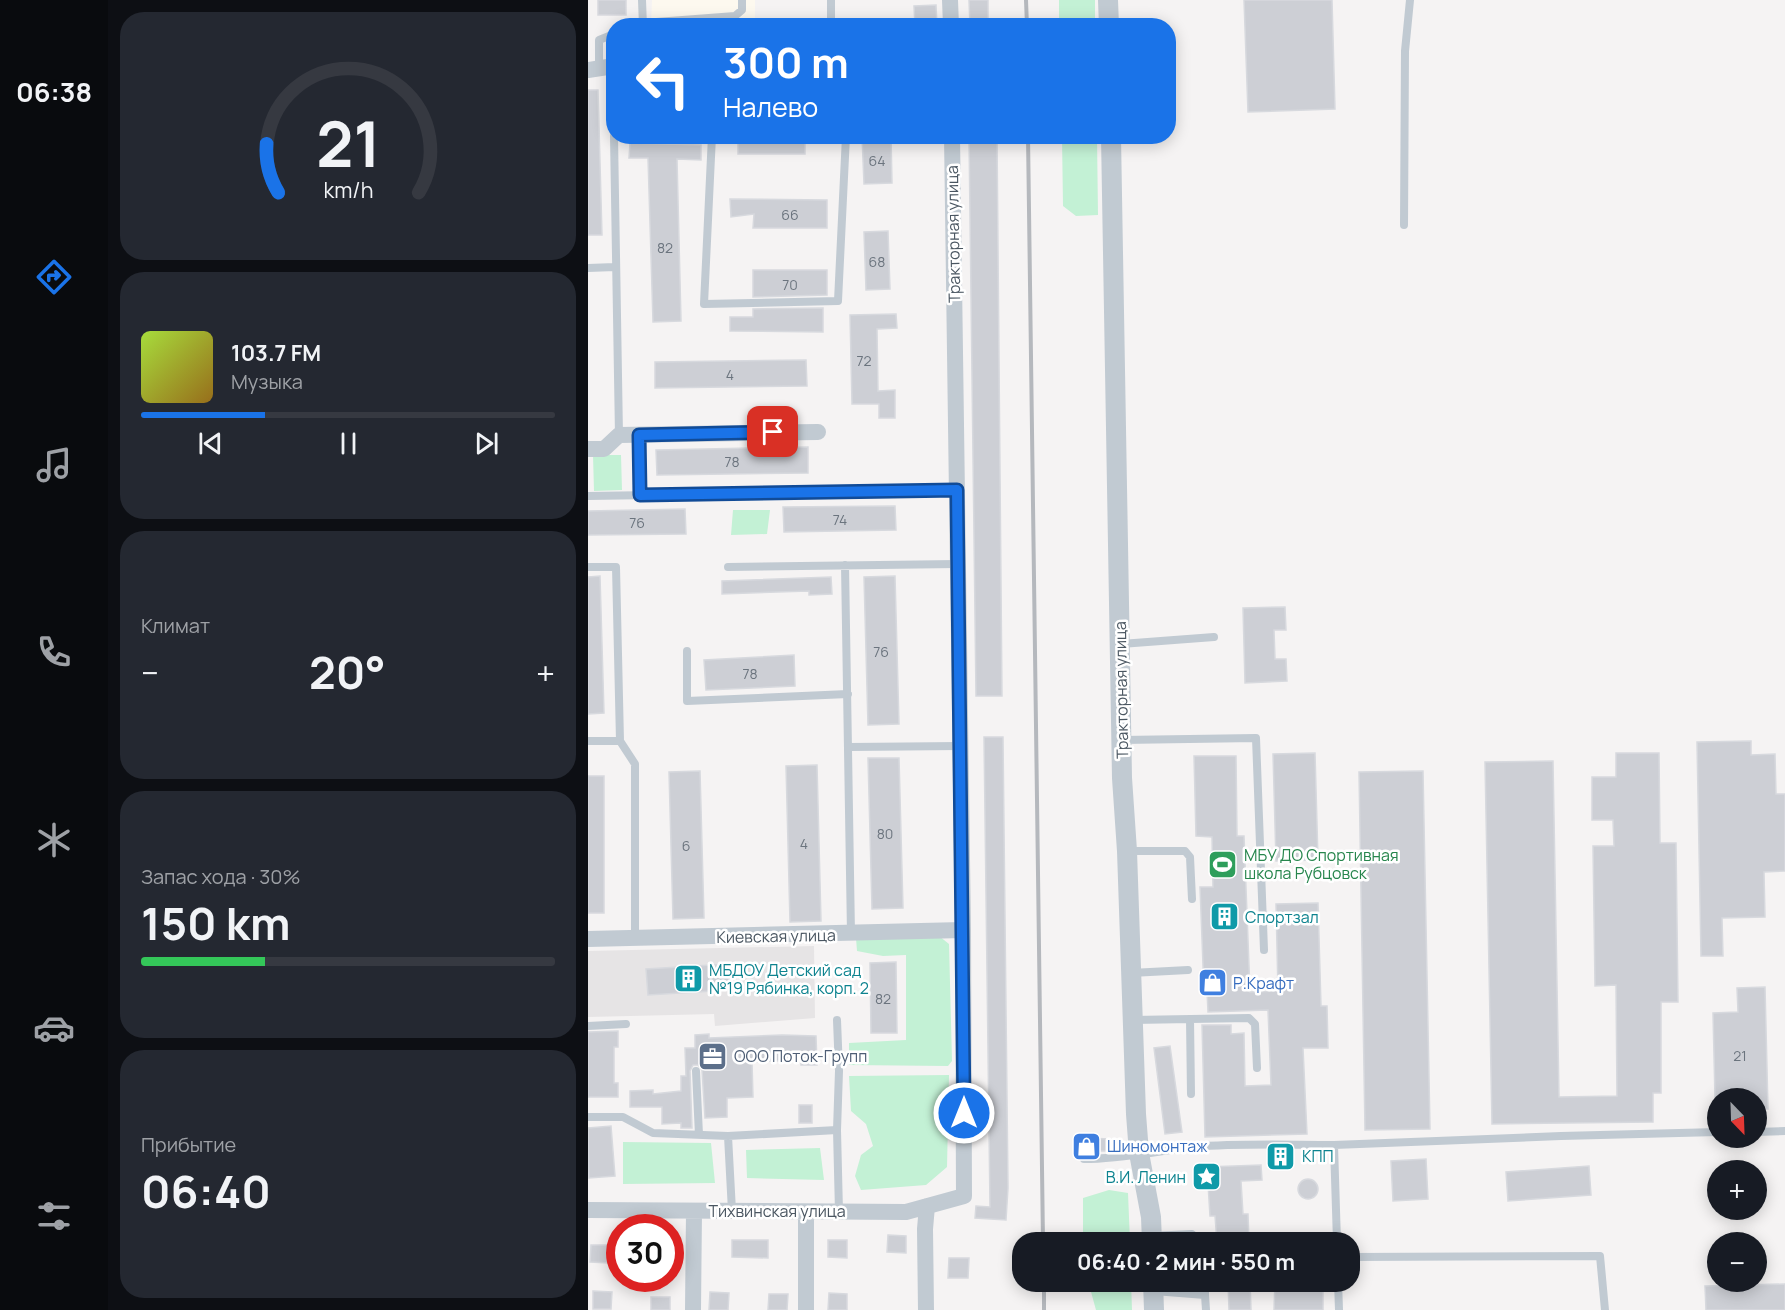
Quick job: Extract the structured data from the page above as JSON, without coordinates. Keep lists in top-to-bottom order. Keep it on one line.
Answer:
{"streets":{"street":["Тракторная улица","Киевская улица","Тихвинская улица"]},"crossings":[["Тракторная улица","Киевская улица"],["Тракторная улица","Тихвинская улица"]],"places":{"sports":["МБУ ДО Спортивная школа Рубцовск"],"building":["Спортзал","МБДОУ Детский сад №19 Рябинка, корп. 2","КПП"],"shop":["Р.Крафт","Шиномонтаж"],"office":["ООО Поток-Групп"],"place":["В.И. Ленин"]},"house_numbers":["64","66","82","68","70","72","4","78","74","76","76","78","80","4","6","82","21"],"north":"bottom right","page":{"tabs":"06:38","turn":["300 m","Налево"],"song":["103.7 FM","Музыка"],"tile":["Климат",["Запас хода · 30%","150 km"],["Прибытие","06:40"]],"heat":["−","20°","+"],"map_buttons":["+","−"],"limit":"30","trip":"06:40 · 2 мин · 550 m","gauge":["21","km/h"]}}
